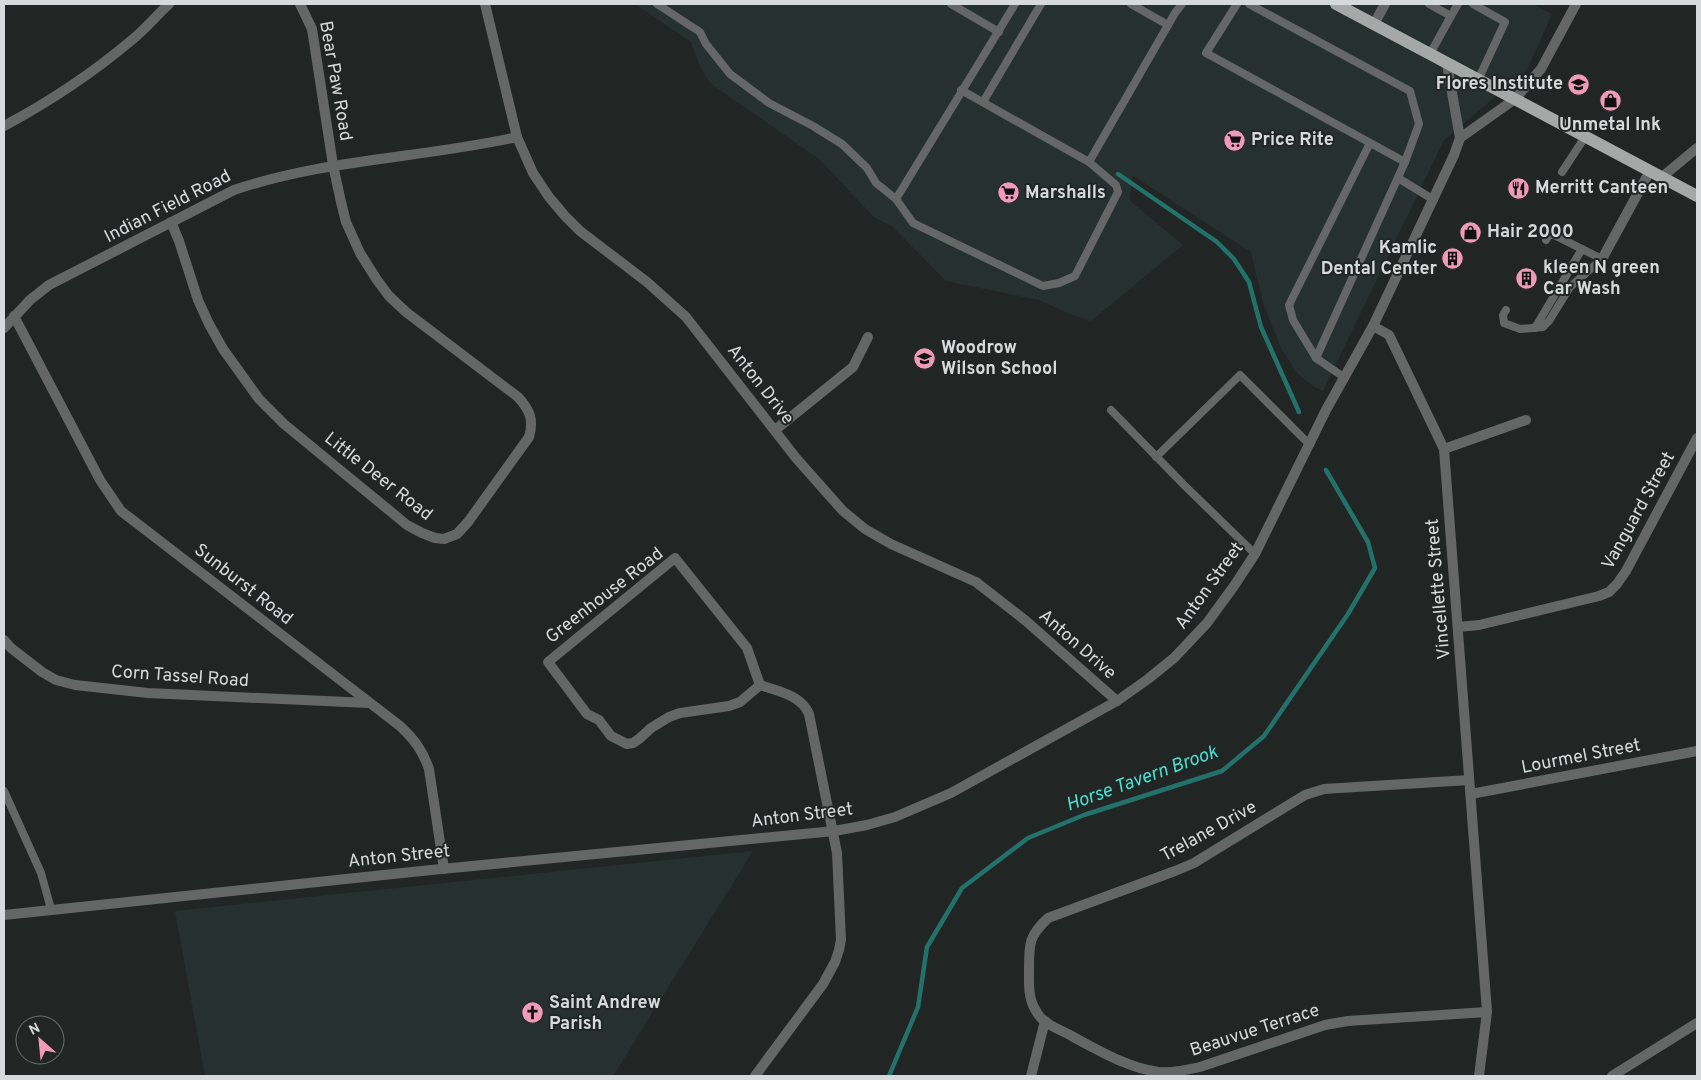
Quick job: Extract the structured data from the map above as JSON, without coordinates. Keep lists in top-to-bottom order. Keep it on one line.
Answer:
{"streets":{"street":["Bear Paw Road","Indian Field Road","Anton Drive","Little Deer Road","Vanguard Street","Sunburst Road","Anton Street","Vincellette Street","Greenhouse Road","Corn Tassel Road","Lourmel Street","Trelane Drive","Beauvue Terrace"]},"crossings":[["Bear Paw Road","Indian Field Road"],["Bear Paw Road","Little Deer Road"],["Indian Field Road","Anton Drive"],["Indian Field Road","Little Deer Road"],["Indian Field Road","Sunburst Road"],["Anton Drive","Anton Street"],["Vanguard Street","Vincellette Street"],["Sunburst Road","Anton Street"],["Sunburst Road","Corn Tassel Road"],["Anton Street","Vincellette Street"],["Vincellette Street","Lourmel Street"],["Vincellette Street","Trelane Drive"],["Vincellette Street","Beauvue Terrace"],["Trelane Drive","Beauvue Terrace"]],"water":["Horse Tavern Brook"],"places":{"school or university":["Flores Institute","Woodrow Wilson School"],"shop":["Unmetal Ink","Hair 2000"],"supermarket":["Price Rite","Marshalls"],"restaurant":["Merritt Canteen"],"building":["Kamlic Dental Center","kleen N green Car Wash"],"church":["Saint Andrew Parish"]},"north":"top left"}
